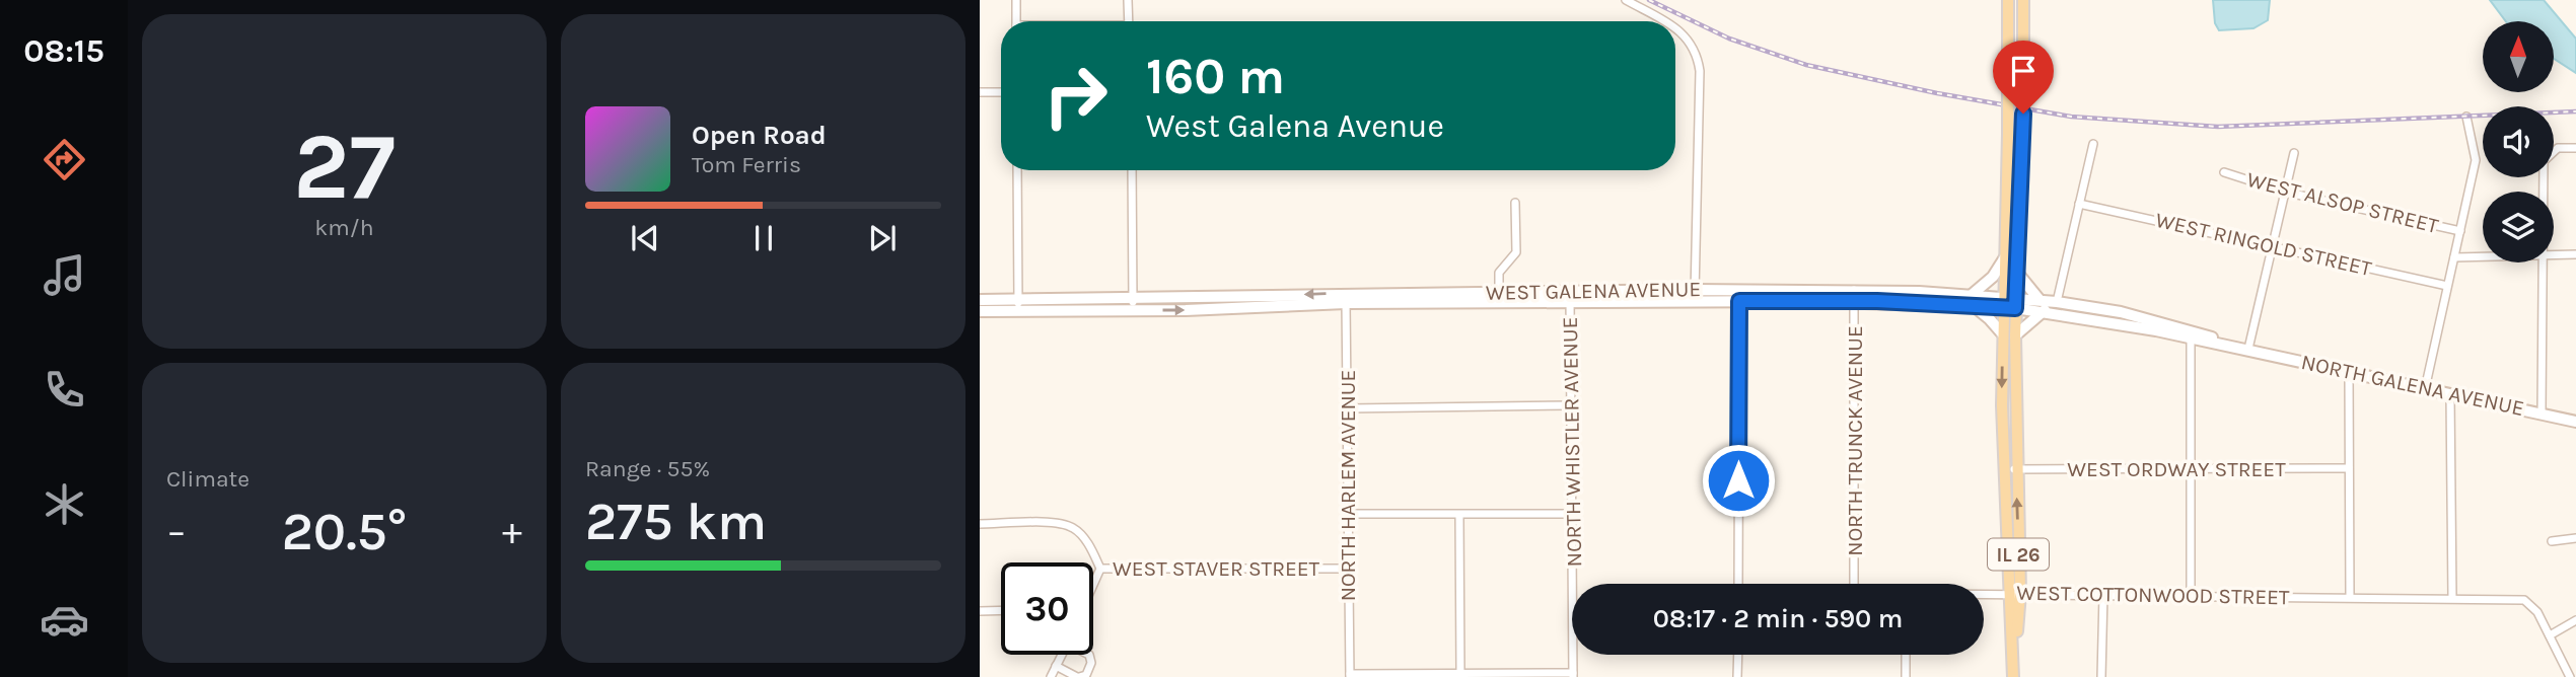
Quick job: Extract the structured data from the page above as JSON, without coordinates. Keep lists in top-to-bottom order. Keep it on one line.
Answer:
{"streets":{"main road":["WEST GALENA AVENUE","NORTH GALENA AVENUE","IL 26"],"street":["WEST ALSOP STREET","WEST RINGOLD STREET","NORTH TRUNCK AVENUE","NORTH WHISTLER AVENUE","WEST ORDWAY STREET","NORTH HARLEM AVENUE","WEST STAVER STREET","WEST COTTONWOOD STREET"]},"crossings":[["WEST GALENA AVENUE","NORTH GALENA AVENUE"],["WEST GALENA AVENUE","NORTH TRUNCK AVENUE"],["WEST GALENA AVENUE","NORTH WHISTLER AVENUE"],["WEST GALENA AVENUE","NORTH HARLEM AVENUE"],["WEST GALENA AVENUE","IL 26"],["WEST ORDWAY STREET","IL 26"],["NORTH HARLEM AVENUE","WEST STAVER STREET"],["IL 26","WEST COTTONWOOD STREET"]],"north":"top","page":{"tabs":"08:15","tile":[["27","km/h"],"Climate",["Range · 55%","275 km"]],"turn":["160 m","West Galena Avenue"],"song":["Open Road","Tom Ferris"],"heat":["−","20.5°","+"],"limit":"30","trip":"08:17 · 2 min · 590 m"}}
